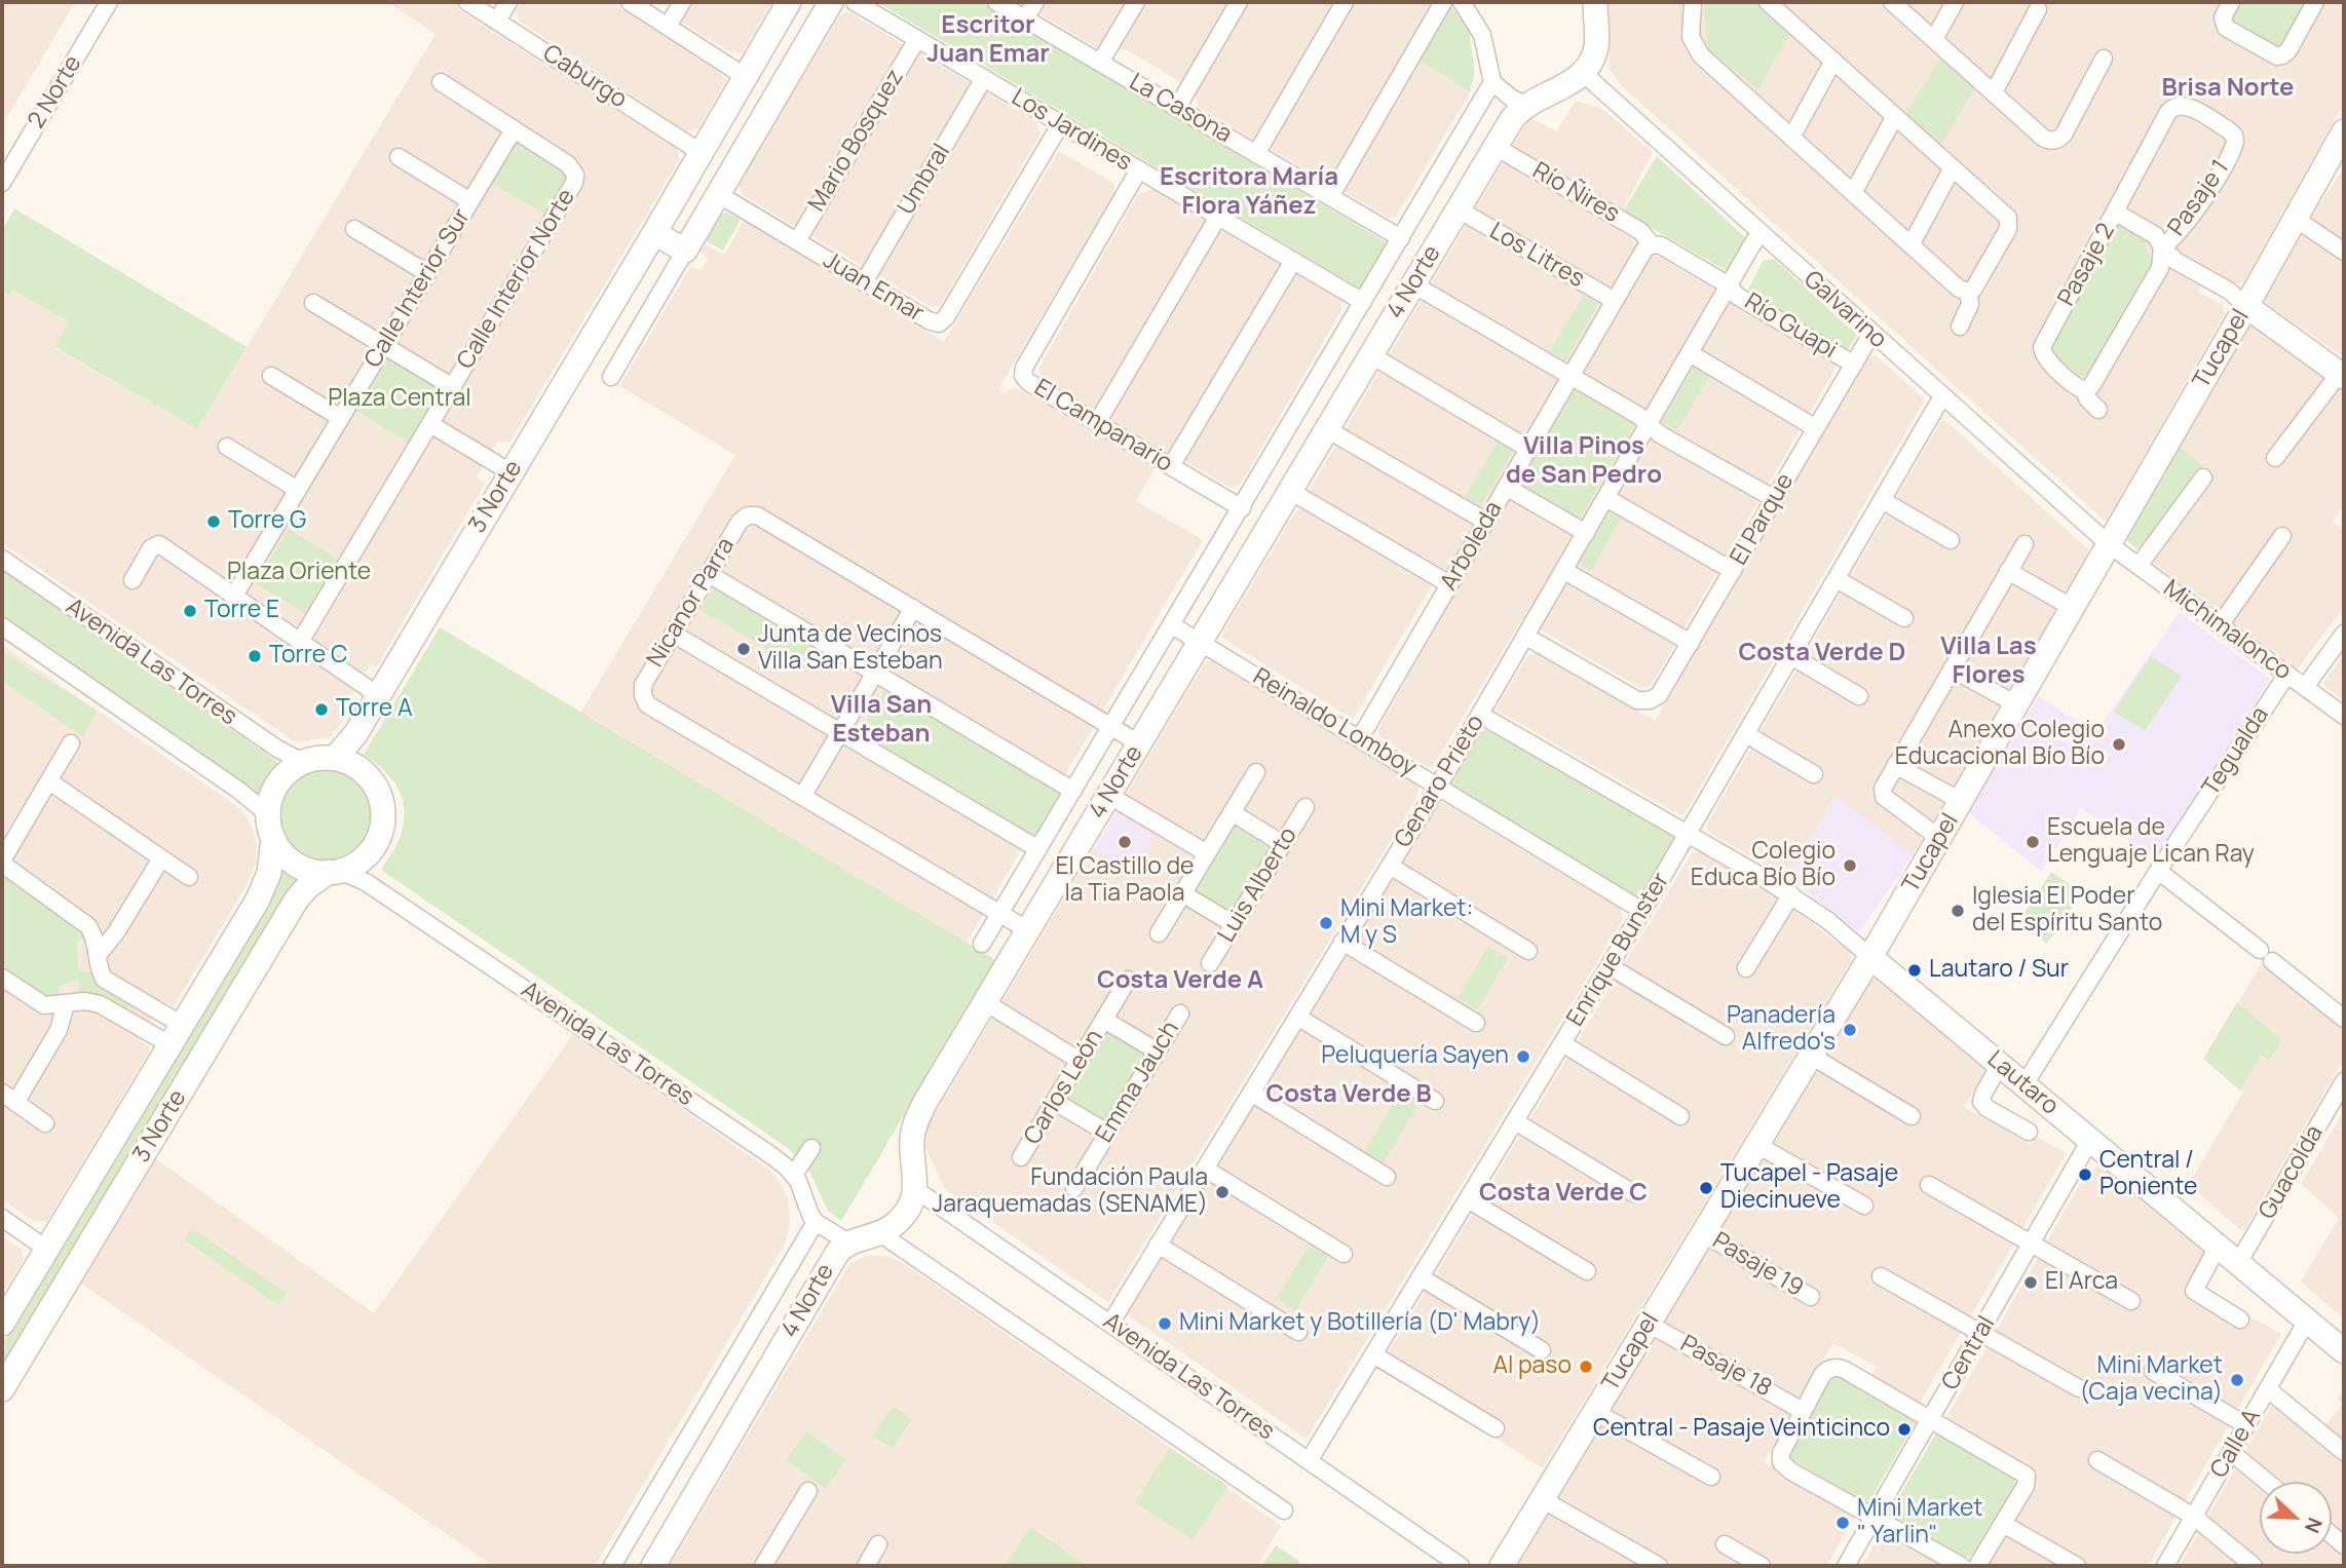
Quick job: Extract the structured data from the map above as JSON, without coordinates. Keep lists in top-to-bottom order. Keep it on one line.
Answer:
{"streets":{"street":["Caburgo","2 Norte","La Casona","Los Jardines","Mario Bosquez","Umbral","Río Ñires","Pasaje 1","Los Litres","Pasaje 2","Calle Interior Norte","4 Norte","Juan Emar","Calle Interior Sur","Galvarino","Río Guapi","Tucapel","El Campanario","3 Norte","El Parque","Arboleda","Nicanor Parra","Michimalonco","Avenida Las Torres","Reinaldo Lomboy","Tegualda","Genaro Prieto","Luis Alberto","Enrique Bunster","Emma Jauch","Lautaro","Carlos León","Guacolda","Pasaje 19","Central","Pasaje 18","Calle A"]},"crossings":[["Caburgo","3 Norte"],["La Casona","4 Norte"],["Los Jardines","Mario Bosquez"],["Los Jardines","Umbral"],["Los Jardines","4 Norte"],["Los Jardines","Juan Emar"],["Los Jardines","El Campanario"],["Mario Bosquez","Juan Emar"],["Umbral","Juan Emar"],["Río Ñires","4 Norte"],["Río Ñires","Río Guapi"],["Río Ñires","Arboleda"],["Río Ñires","Genaro Prieto"],["Pasaje 1","Pasaje 2"],["Los Litres","4 Norte"],["Los Litres","Arboleda"],["Calle Interior Norte","Calle Interior Sur"],["4 Norte","Galvarino"],["4 Norte","El Campanario"],["4 Norte","Nicanor Parra"],["4 Norte","Avenida Las Torres"],["4 Norte","Reinaldo Lomboy"],["Galvarino","Tucapel"],["Galvarino","El Parque"],["Galvarino","Michimalonco"],["Galvarino","Genaro Prieto"],["Galvarino","Enrique Bunster"],["Río Guapi","El Parque"],["Río Guapi","Genaro Prieto"],["Tucapel","Michimalonco"],["Tucapel","Lautaro"],["Tucapel","Pasaje 19"],["Tucapel","Pasaje 18"],["3 Norte","Avenida Las Torres"],["El Parque","Genaro Prieto"],["Arboleda","Reinaldo Lomboy"],["Michimalonco","Tegualda"],["Avenida Las Torres","Genaro Prieto"],["Avenida Las Torres","Enrique Bunster"],["Reinaldo Lomboy","Genaro Prieto"],["Reinaldo Lomboy","Enrique Bunster"],["Tegualda","Lautaro"],["Genaro Prieto","Lautaro"],["Enrique Bunster","Lautaro"],["Lautaro","Guacolda"],["Lautaro","Central"],["Lautaro","Calle A"]],"districts":["Escritor Juan Emar","Brisa Norte","Escritora María Flora Yáñez","Villa Pinos de San Pedro","Villa Las Flores","Costa Verde D","Villa San Esteban","Costa Verde A","Costa Verde B","Costa Verde C"],"parks":["Plaza Central","Plaza Oriente"],"places":["Torre G","Torre E","Junta de Vecinos Villa San Esteban","Torre C","Torre A","Anexo Colegio Educacional Bío Bío","El Castillo de la Tia Paola","Escuela de Lenguaje Lican Ray","Colegio Educa Bío Bío","Iglesia El Poder del Espíritu Santo","Mini Market: M y S","Lautaro / Sur","Panadería Alfredo's","Peluquería Sayen","Central / Poniente","Tucapel - Pasaje Diecinueve","Fundación Paula Jaraquemadas (SENAME)","El Arca","Mini Market y Botillería (D' Mabry)","Al paso","Mini Market (Caja vecina)","Central - Pasaje Veinticinco","Mini Market \" Yarlin\""],"north":"bottom right"}
